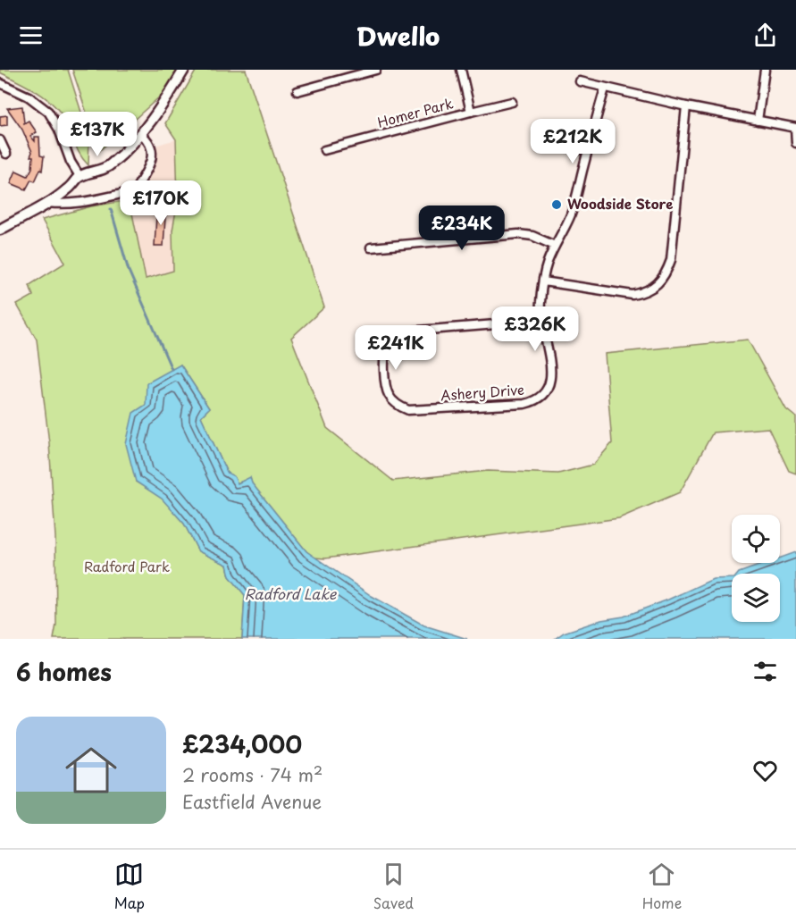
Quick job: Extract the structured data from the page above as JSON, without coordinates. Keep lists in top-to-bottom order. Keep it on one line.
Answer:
{"streets":{"street":["Homer Park","Ashery Drive"]},"water":["Radford Lake"],"parks":["Radford Park"],"places":["Woodside Store"],"page":{"header":"Dwello","price":["£137K","£212K","£170K","£234K","£326K","£241K"],"heading":"6 homes","list":[{"name":"£234,000","note":"2 rooms · 74 m² · Eastfield Avenue"}],"tabs":["Map","Saved","Home"]}}
